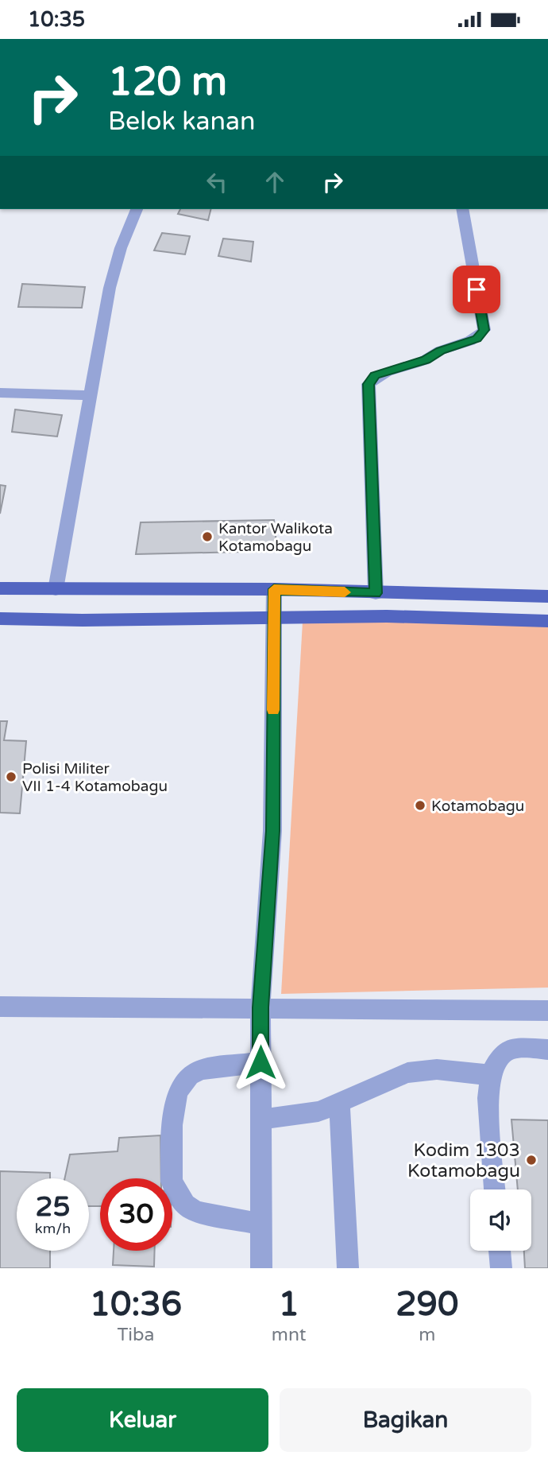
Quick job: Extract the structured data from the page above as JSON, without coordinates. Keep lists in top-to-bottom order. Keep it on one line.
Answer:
{"places":["Kantor Walikota Kotamobagu","Polisi Militer VII 1-4 Kotamobagu","Kotamobagu","Kodim 1303 Kotamobagu"],"page":{"status":"10:35","turn":["120 m","Belok kanan"],"speed":"25 km/h","limit":"30","eta":["10:36","Tiba","1","mnt","290","m"],"buttons":["Keluar","Bagikan"]}}
